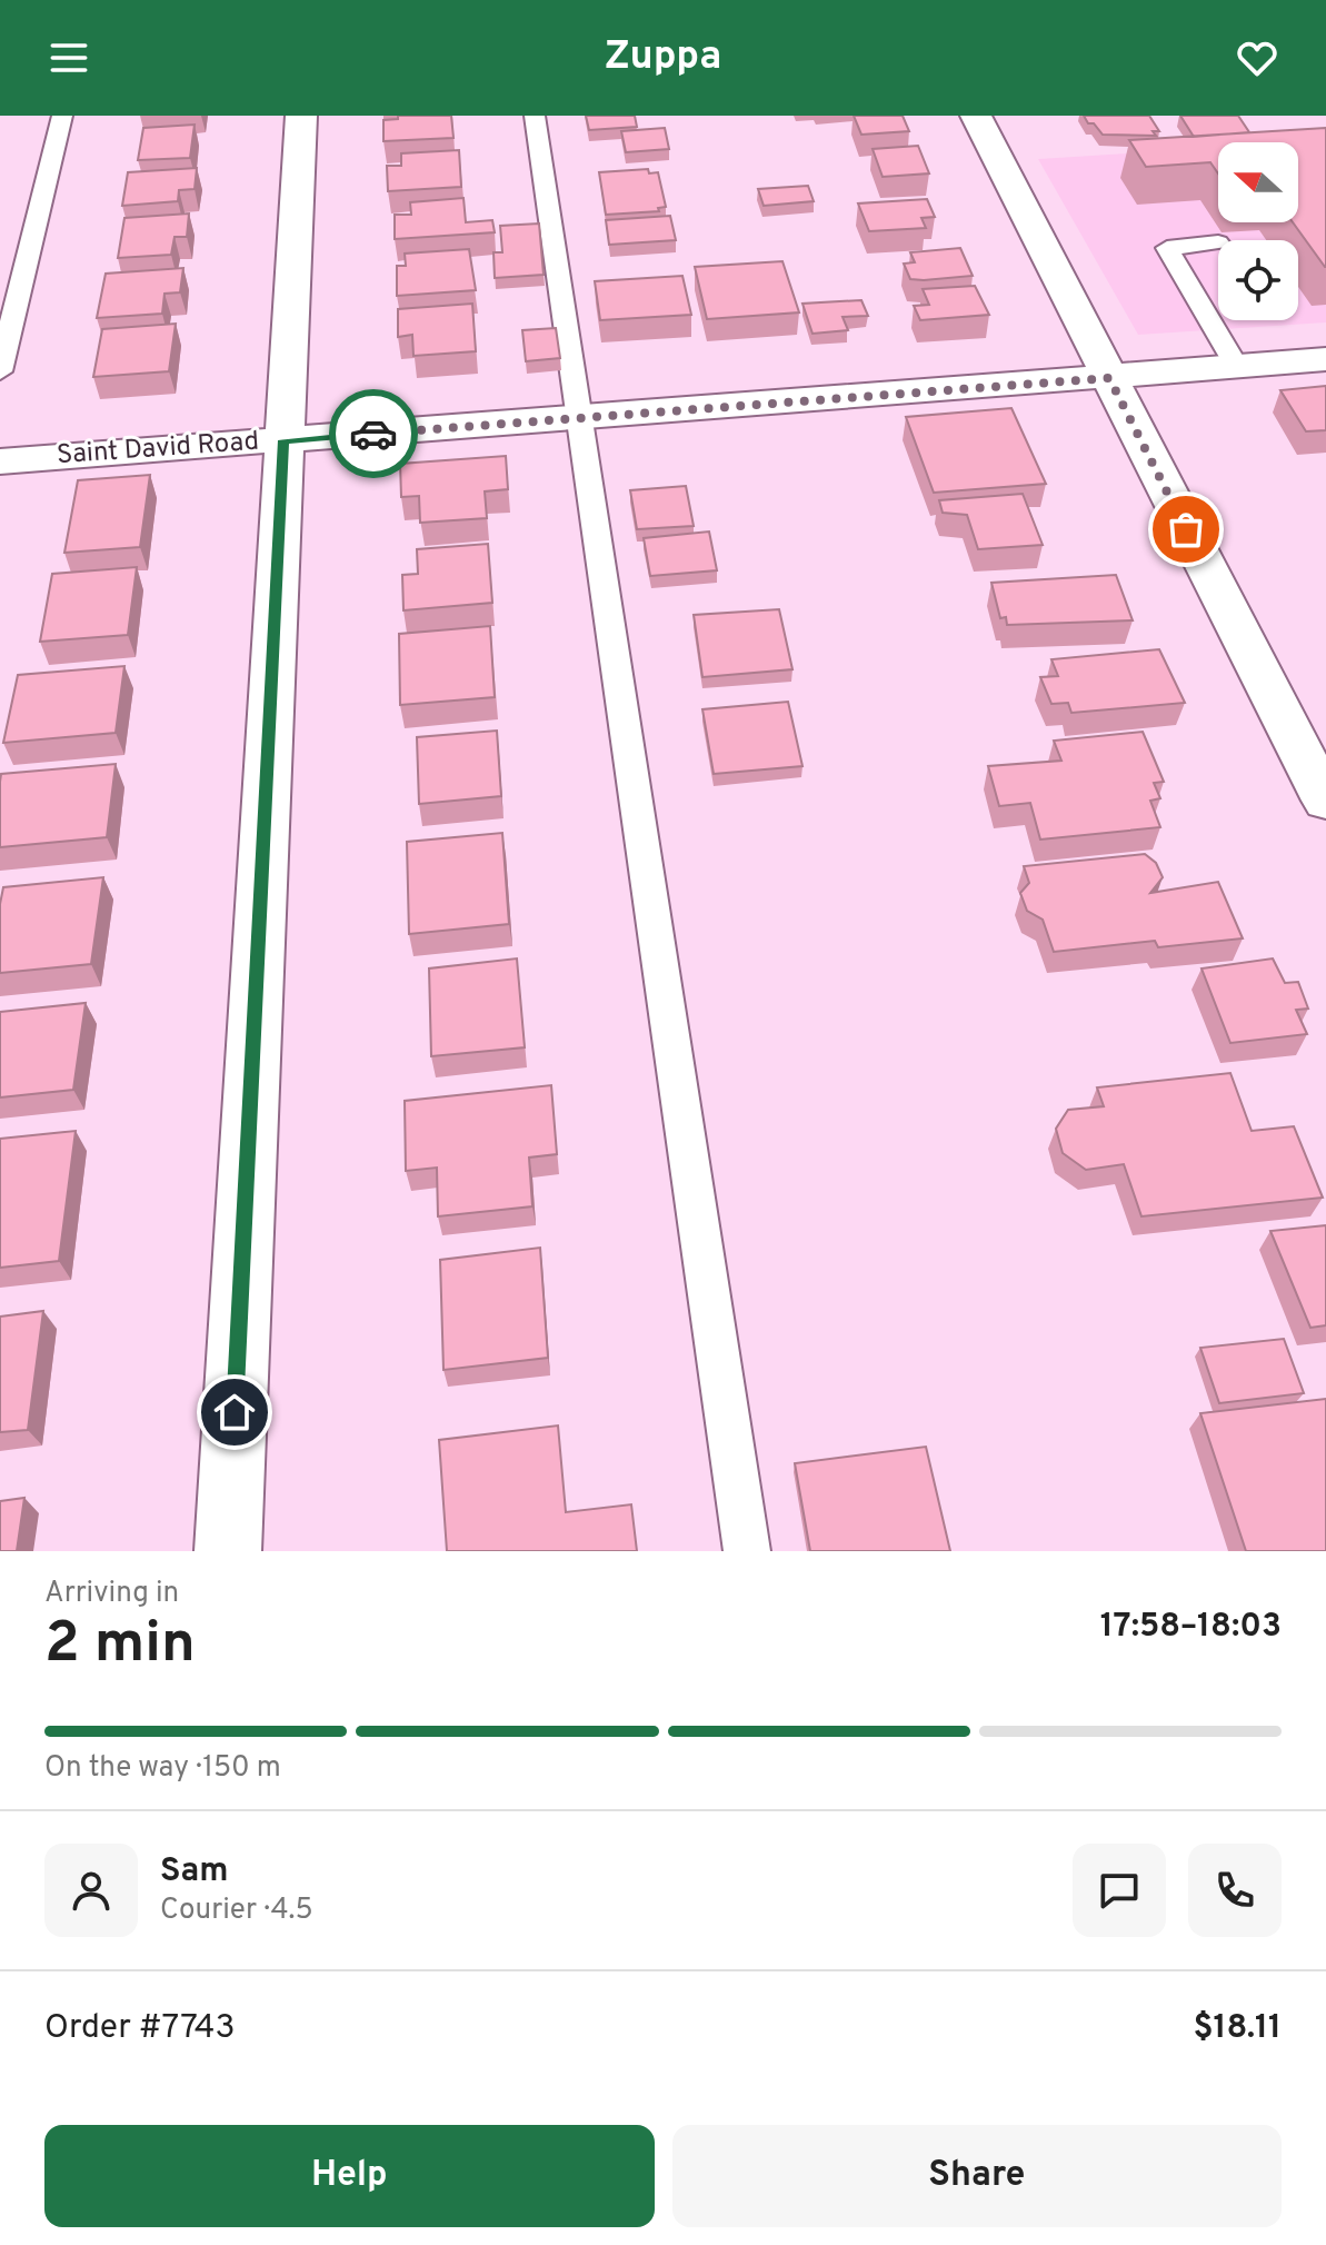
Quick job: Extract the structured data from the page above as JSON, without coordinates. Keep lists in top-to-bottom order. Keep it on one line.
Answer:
{"streets":{"street":["Saint David Road"]},"north":"left","page":{"header":"Zuppa","heading":["2 min","Arriving in","17:58–18:03"],"panel":["Sam","Courier · 4.5","Order #7743","$18.11"],"bar":"On the way · 150 m","buttons":["Help","Share"]}}
